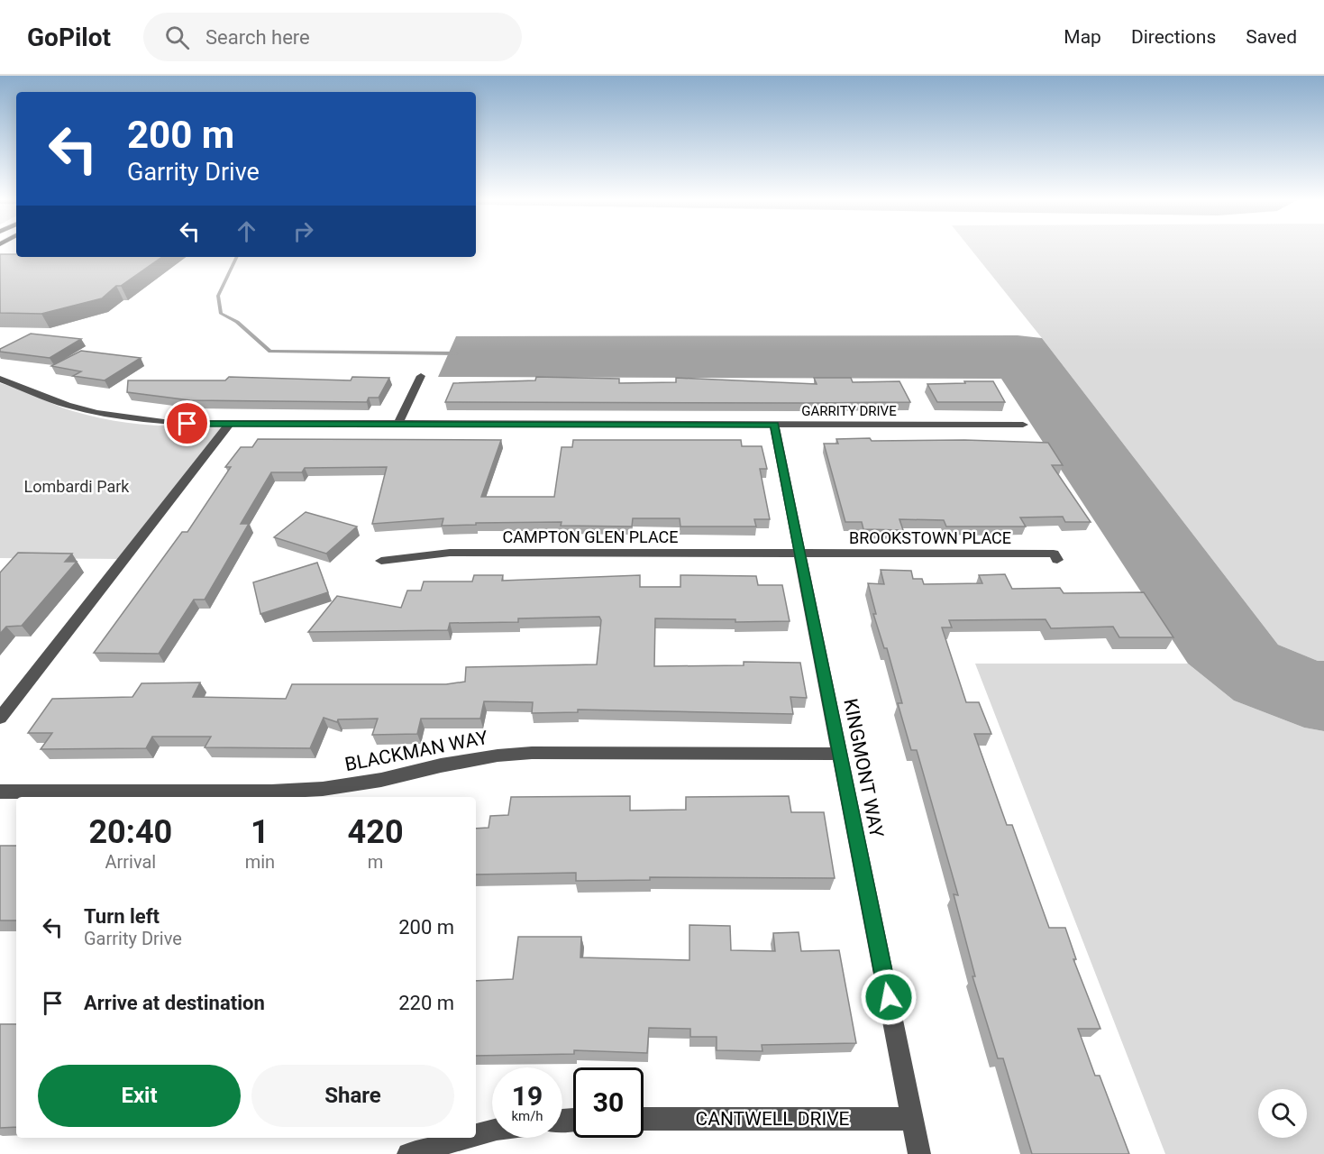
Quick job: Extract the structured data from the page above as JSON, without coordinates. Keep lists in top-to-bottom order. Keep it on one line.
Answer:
{"streets":{"street":["GARRITY DRIVE","CAMPTON GLEN PLACE","BROOKSTOWN PLACE","BLACKMAN WAY","KINGMONT WAY","CANTWELL DRIVE"]},"crossings":[["GARRITY DRIVE","KINGMONT WAY"],["CAMPTON GLEN PLACE","BROOKSTOWN PLACE"],["CAMPTON GLEN PLACE","KINGMONT WAY"],["BROOKSTOWN PLACE","KINGMONT WAY"],["BLACKMAN WAY","KINGMONT WAY"],["KINGMONT WAY","CANTWELL DRIVE"]],"parks":["Lombardi Park"],"page":{"header":"GoPilot","search":"Search here","nav":["Map","Directions","Saved"],"turn":["200 m","Garrity Drive"],"eta":["20:40","Arrival","1","min","420","m"],"list":[{"name":"Turn left","note":"Garrity Drive","value":"200 m"},{"name":"Arrive at destination","value":"220 m"}],"buttons":["Exit","Share"],"speed":"19 km/h","limit":"30"}}
